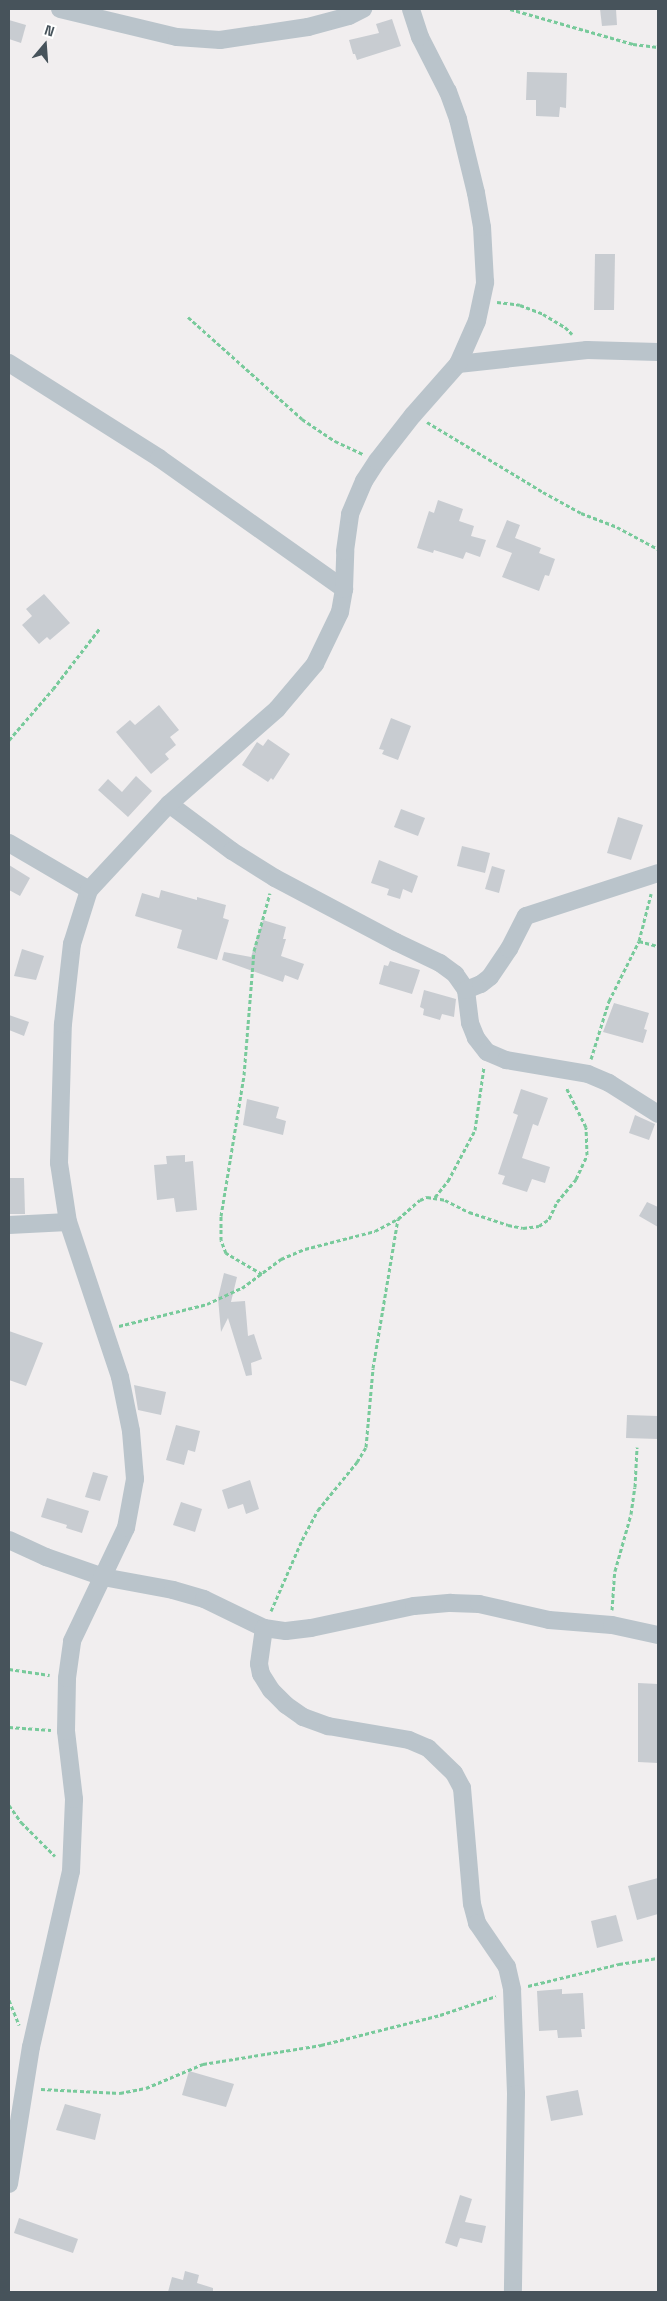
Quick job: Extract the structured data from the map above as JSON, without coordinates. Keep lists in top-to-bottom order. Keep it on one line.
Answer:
{"north":"top"}
